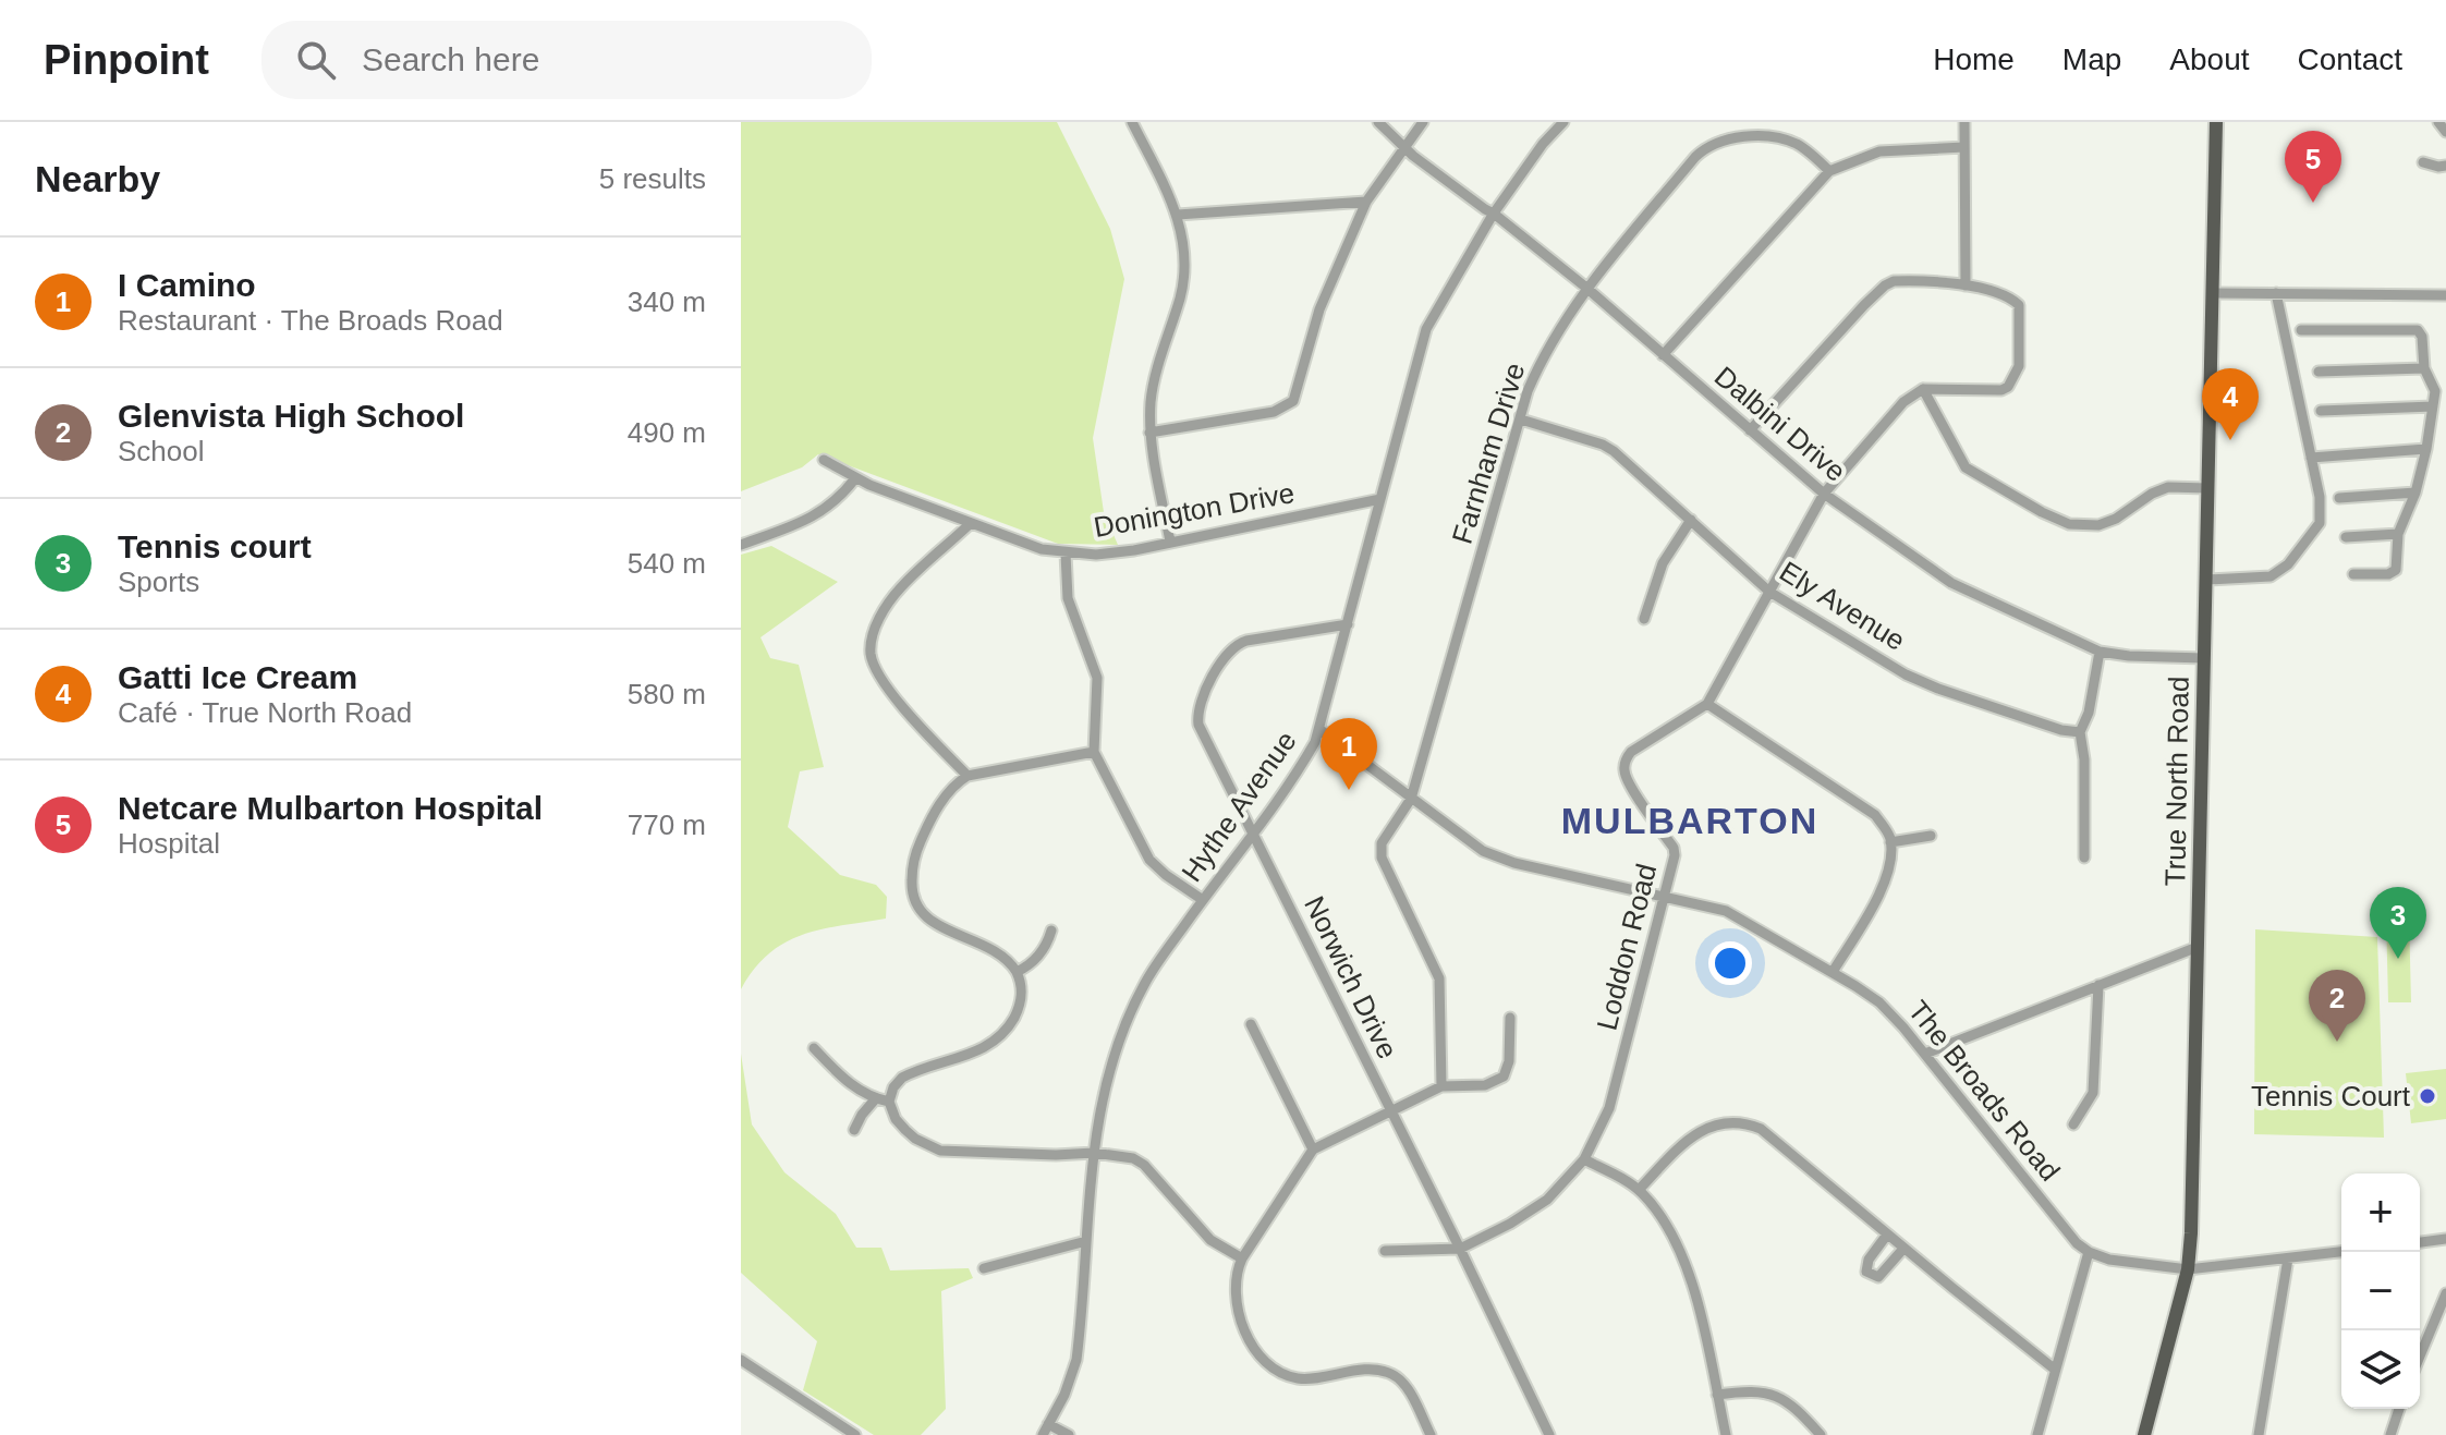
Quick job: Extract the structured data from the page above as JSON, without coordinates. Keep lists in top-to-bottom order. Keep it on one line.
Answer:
{"streets":{"main road":["True North Road"],"street":["Dalbini Drive","Farnham Drive","Donington Drive","Ely Avenue","Hythe Avenue","Loddon Road","Norwich Drive","The Broads Road"]},"crossings":[["Dalbini Drive","Farnham Drive"],["Dalbini Drive","True North Road"],["Dalbini Drive","Hythe Avenue"],["Dalbini Drive","Loddon Road"],["Farnham Drive","Ely Avenue"],["Farnham Drive","The Broads Road"],["Donington Drive","Hythe Avenue"],["Ely Avenue","Loddon Road"],["Hythe Avenue","Norwich Drive"],["Hythe Avenue","The Broads Road"],["Loddon Road","Norwich Drive"],["Loddon Road","The Broads Road"]],"districts":["MULBARTON"],"places":["Tennis Court"],"page":{"header":"Pinpoint","search":"Search here","nav":["Home","Map","About","Contact"],"heading":["Nearby","5 results"],"pins":["5","4","1","3","2"],"list":[{"mark":"1","name":"I Camino","note":"Restaurant · The Broads Road","value":"340 m"},{"mark":"2","name":"Glenvista High School","note":"School","value":"490 m"},{"mark":"3","name":"Tennis court","note":"Sports","value":"540 m"},{"mark":"4","name":"Gatti Ice Cream","note":"Café · True North Road","value":"580 m"},{"mark":"5","name":"Netcare Mulbarton Hospital","note":"Hospital","value":"770 m"}],"map_buttons":["+","−"]}}
